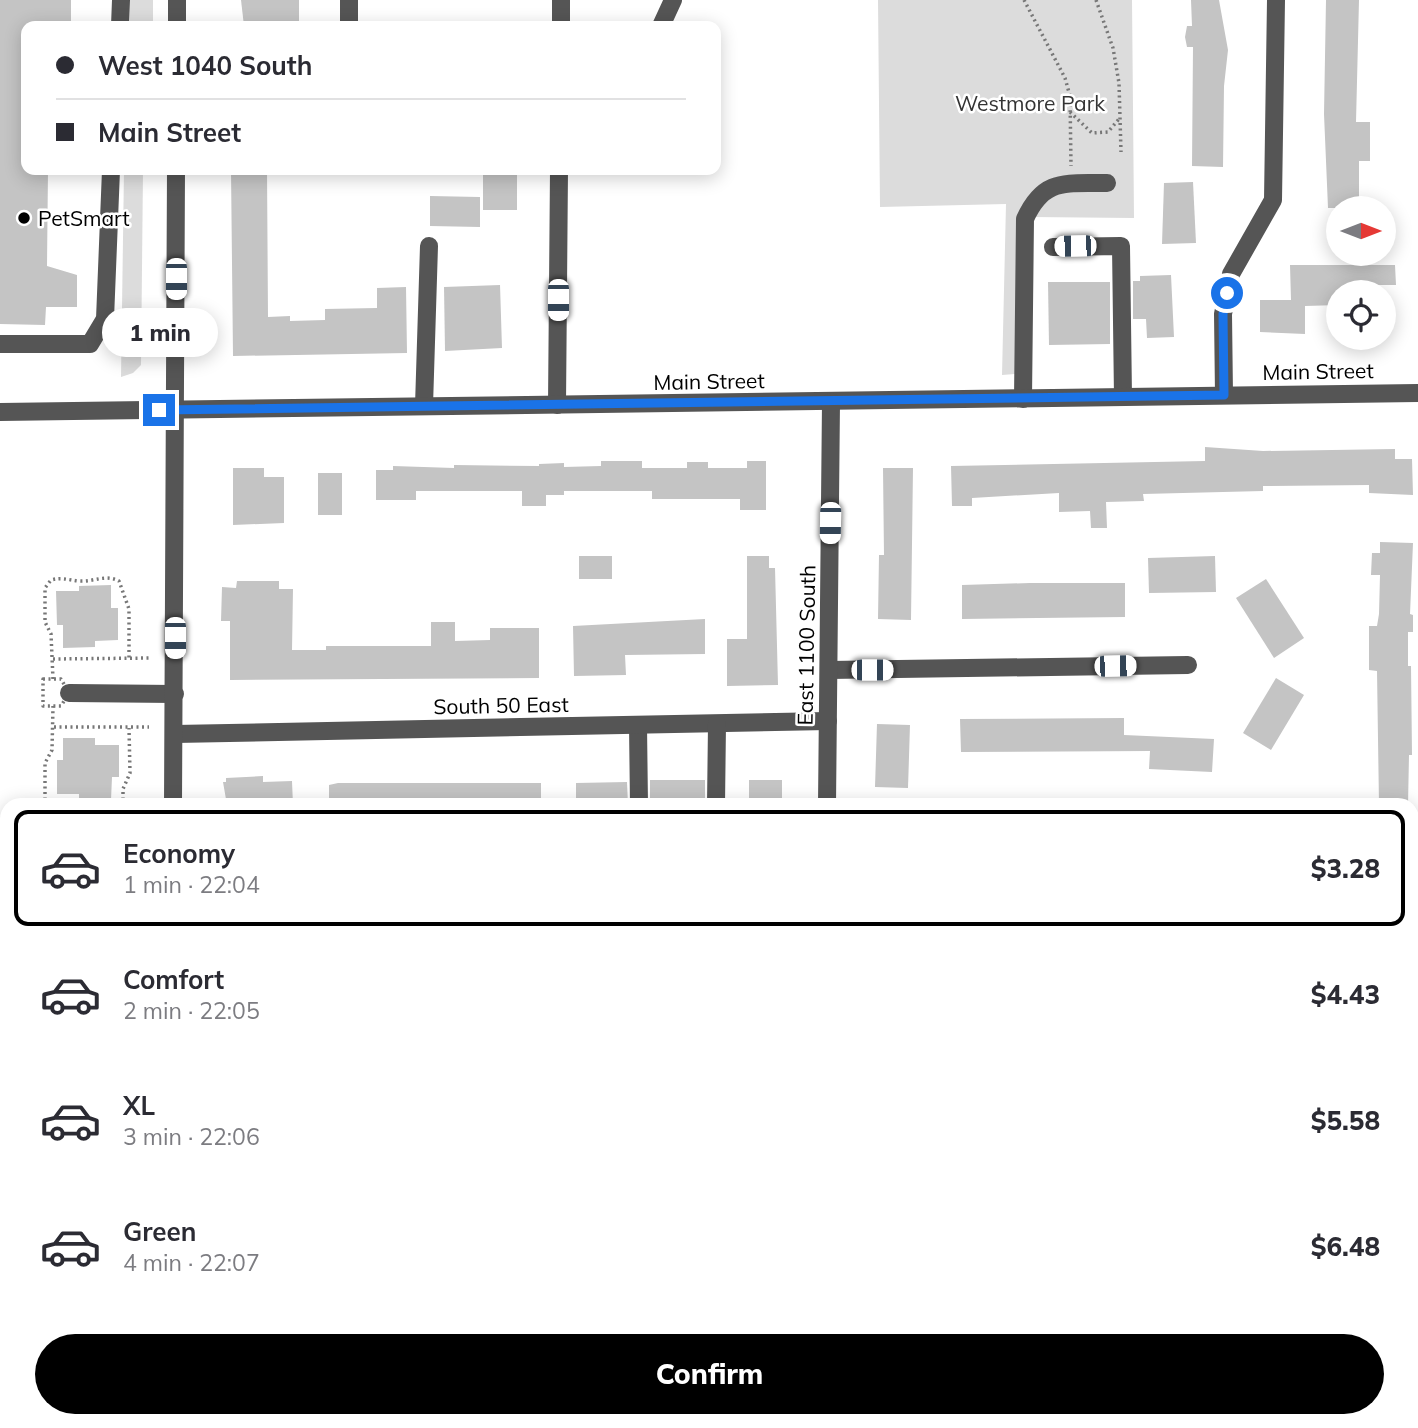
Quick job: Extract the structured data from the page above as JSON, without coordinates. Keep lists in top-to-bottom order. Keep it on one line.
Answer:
{"streets":{"street":["Main Street","East 1100 South","South 50 East"]},"crossings":[["Main Street","East 1100 South"],["East 1100 South","South 50 East"]],"parks":["Westmore Park"],"places":["PetSmart"],"north":"right","page":{"banner":["West 1040 South","Main Street"],"bubble":"1 min","list":[{"name":"Economy","note":"1 min · 22:04","value":"$3.28"},{"name":"Comfort","note":"2 min · 22:05","value":"$4.43"},{"name":"XL","note":"3 min · 22:06","value":"$5.58"},{"name":"Green","note":"4 min · 22:07","value":"$6.48"}],"buttons":"Confirm"}}
